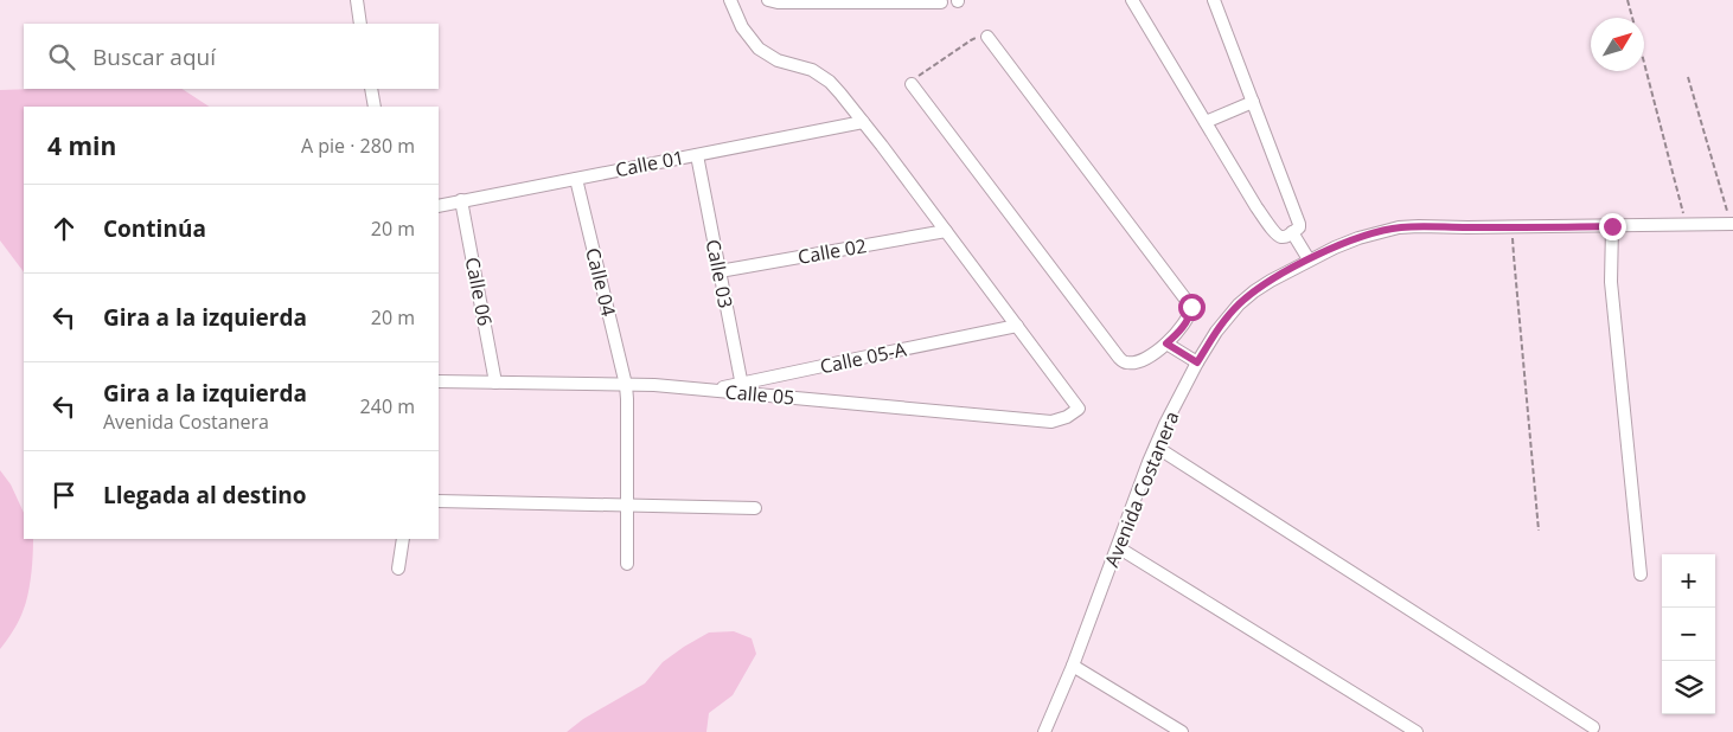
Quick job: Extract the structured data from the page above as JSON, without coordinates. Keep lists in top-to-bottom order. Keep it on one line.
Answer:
{"streets":{"street":["Calle 01","Calle 02","Calle 03","Calle 04","Calle 06","Calle 05-A","Calle 05","Avenida Costanera"]},"crossings":[["Calle 01","Calle 03"],["Calle 01","Calle 04"],["Calle 01","Calle 06"],["Calle 02","Calle 03"],["Calle 03","Calle 05-A"],["Calle 03","Calle 05"],["Calle 04","Calle 05"],["Calle 06","Calle 05"],["Calle 05-A","Calle 05"]],"north":"top right","page":{"search":"Buscar aquí","heading":["4 min","A pie · 280 m"],"list":[["Continúa","20 m"],["Gira a la izquierda","20 m"],["Gira a la izquierda","Avenida Costanera","240 m"],"Llegada al destino"],"map_buttons":["+","−"]}}
